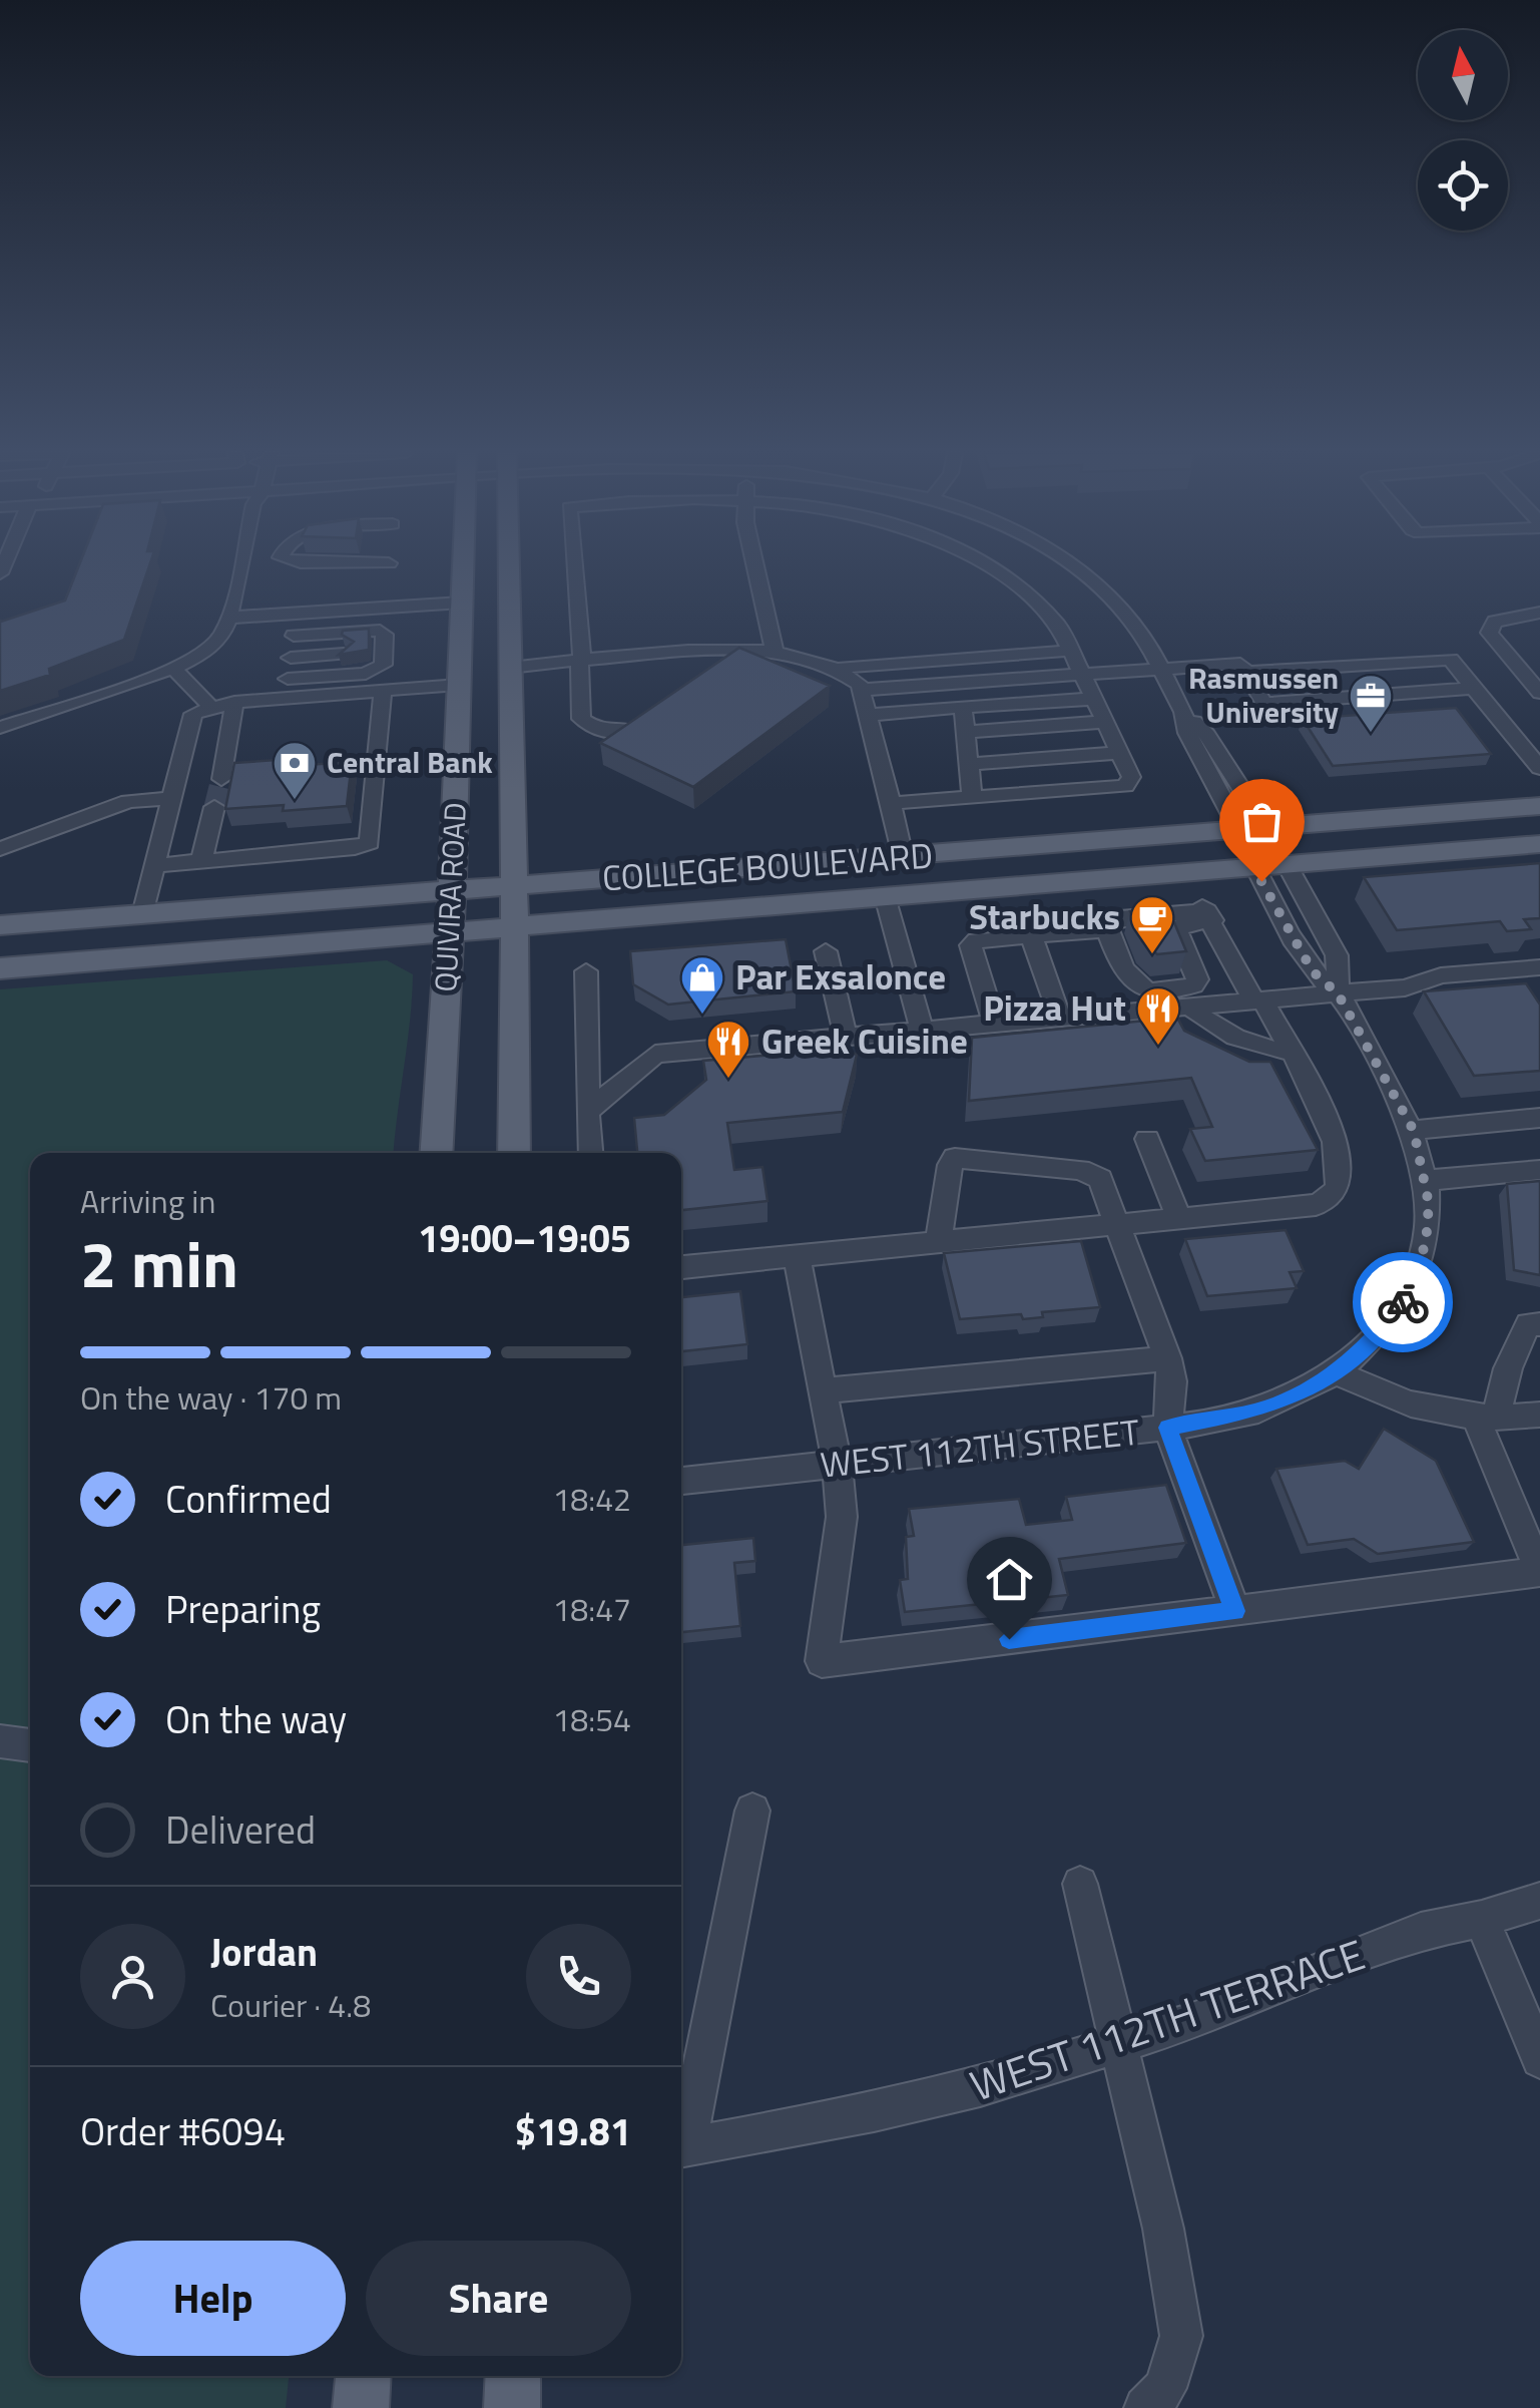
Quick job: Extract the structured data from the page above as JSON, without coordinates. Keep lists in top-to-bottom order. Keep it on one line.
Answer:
{"streets":{"main road":["COLLEGE BOULEVARD","QUIVIRA ROAD"],"street":["WEST 112TH STREET","WEST 112TH TERRACE"]},"crossings":[["COLLEGE BOULEVARD","QUIVIRA ROAD"],["COLLEGE BOULEVARD","WEST 112TH STREET"]],"places":{"office":["Rasmussen University"],"bank":["Central Bank"],"cafe":["Starbucks"],"shop":["Par Exsalonce"],"restaurant":["Pizza Hut","Greek Cuisine"]},"north":"top","page":{"heading":["2 min","Arriving in","19:00–19:05"],"panel":["Jordan","Courier · 4.8","Order #6094","$19.81"],"bar":"On the way · 170 m","list":[["Confirmed","18:42"],["Preparing","18:47"],["On the way","18:54"],"Delivered"],"buttons":["Help","Share"]}}
